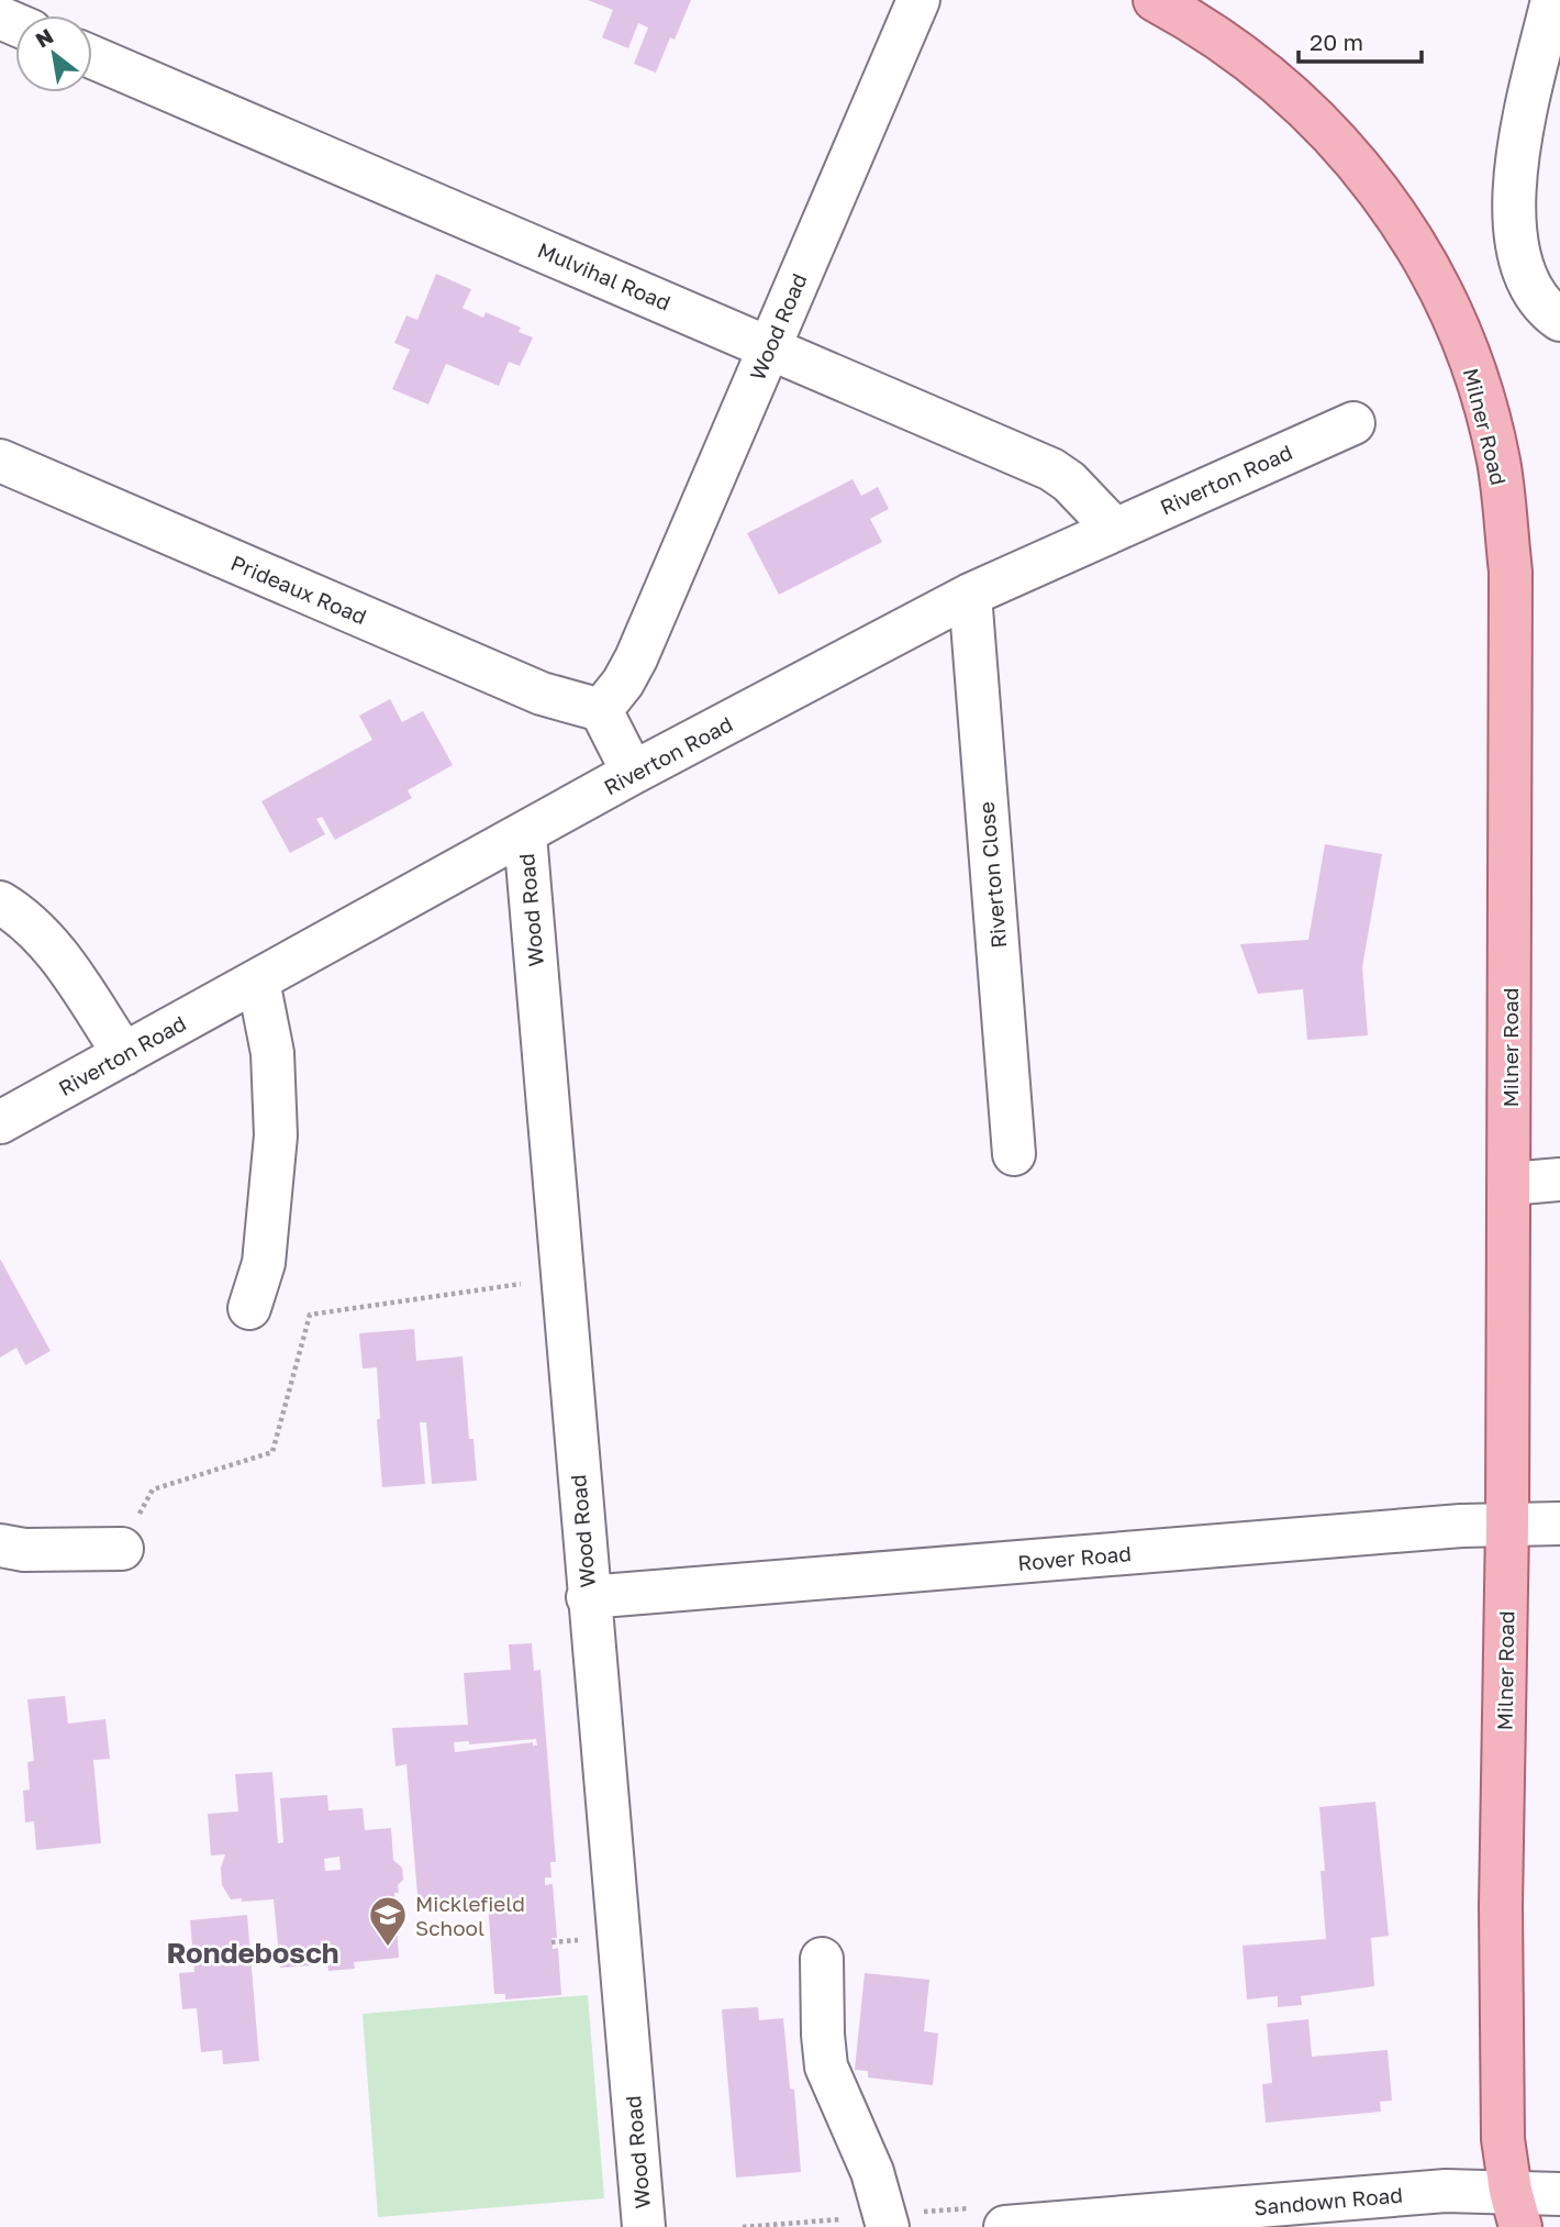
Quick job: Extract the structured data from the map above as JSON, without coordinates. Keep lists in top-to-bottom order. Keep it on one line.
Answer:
{"streets":{"main road":["Milner Road"],"street":["Mulvihal Road","Wood Road","Riverton Road","Prideaux Road","Riverton Close","Rover Road","Sandown Road"]},"crossings":[["Mulvihal Road","Wood Road"],["Mulvihal Road","Riverton Road"],["Wood Road","Riverton Road"],["Wood Road","Prideaux Road"],["Wood Road","Rover Road"],["Milner Road","Rover Road"],["Milner Road","Sandown Road"],["Riverton Road","Riverton Close"]],"districts":["Rondebosch"],"places":{"school or university":["Micklefield School"]},"scale_bar":"20 m","north":"top left"}
